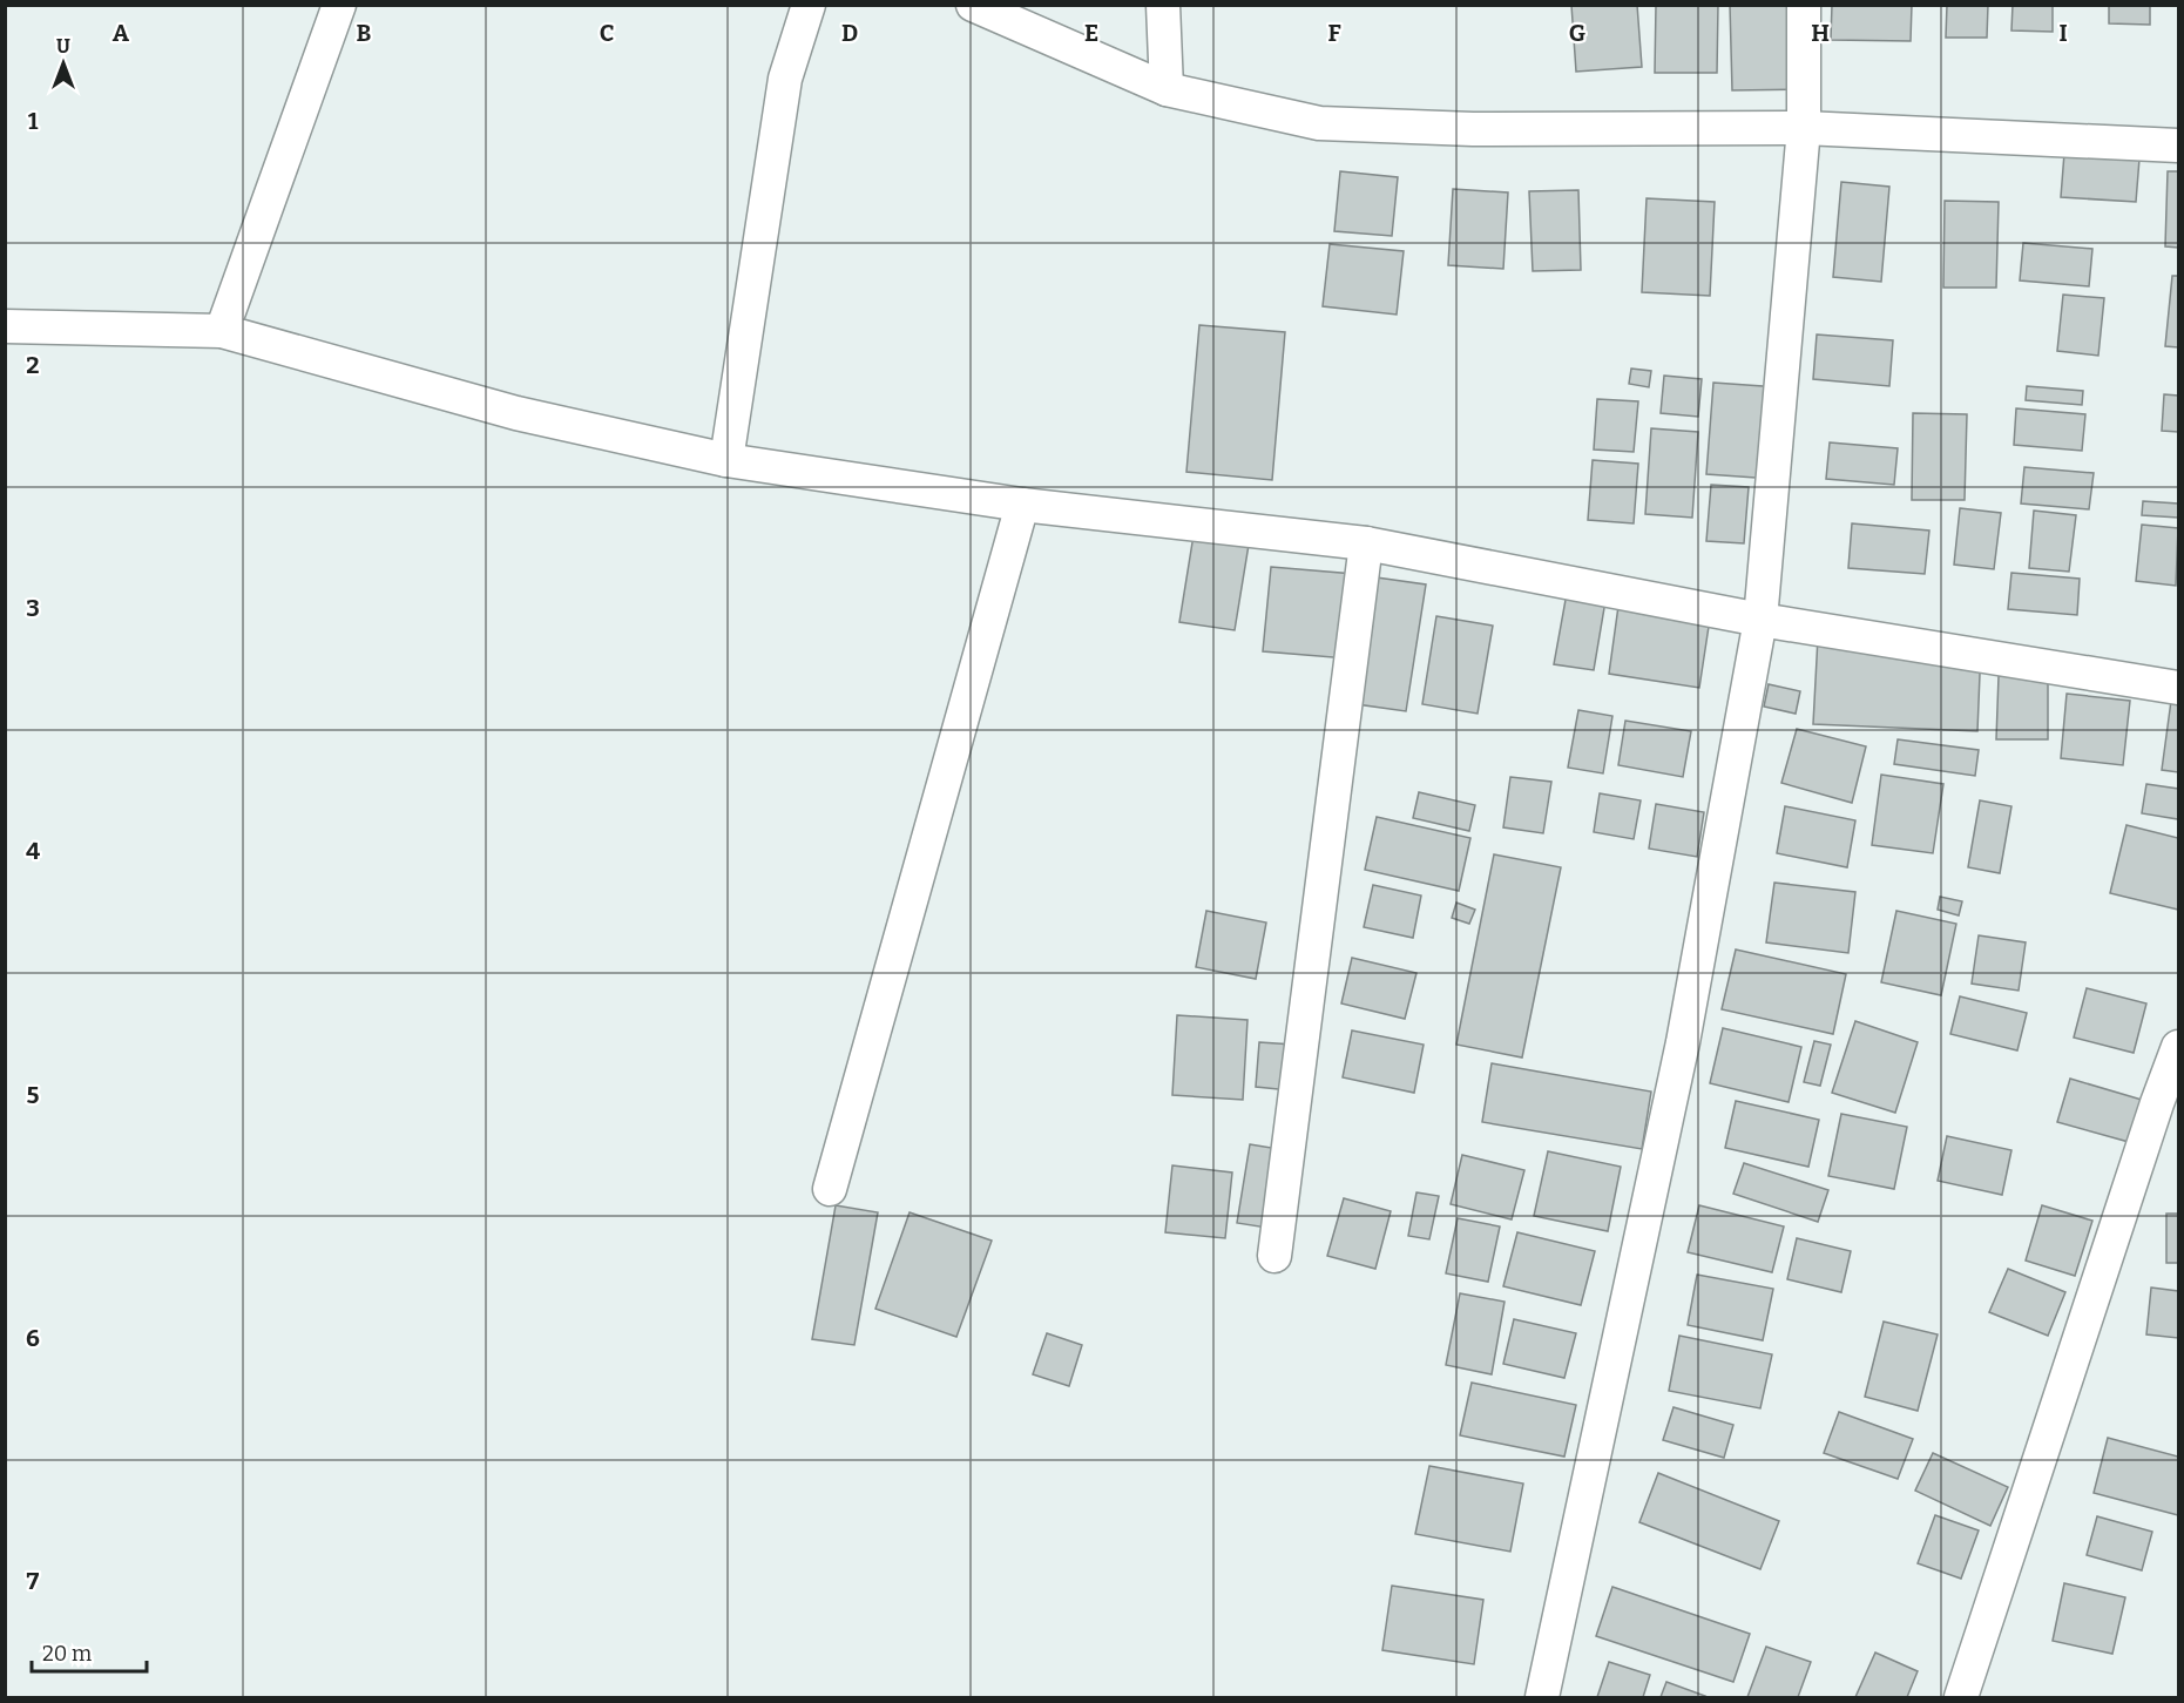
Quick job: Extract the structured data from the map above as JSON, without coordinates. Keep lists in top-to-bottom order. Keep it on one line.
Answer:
{"scale_bar":"20 m","north":"top","grid":{"columns":["A","B","C","D","E","F","G","H","I"],"rows":["1","2","3","4","5","6","7"]}}
